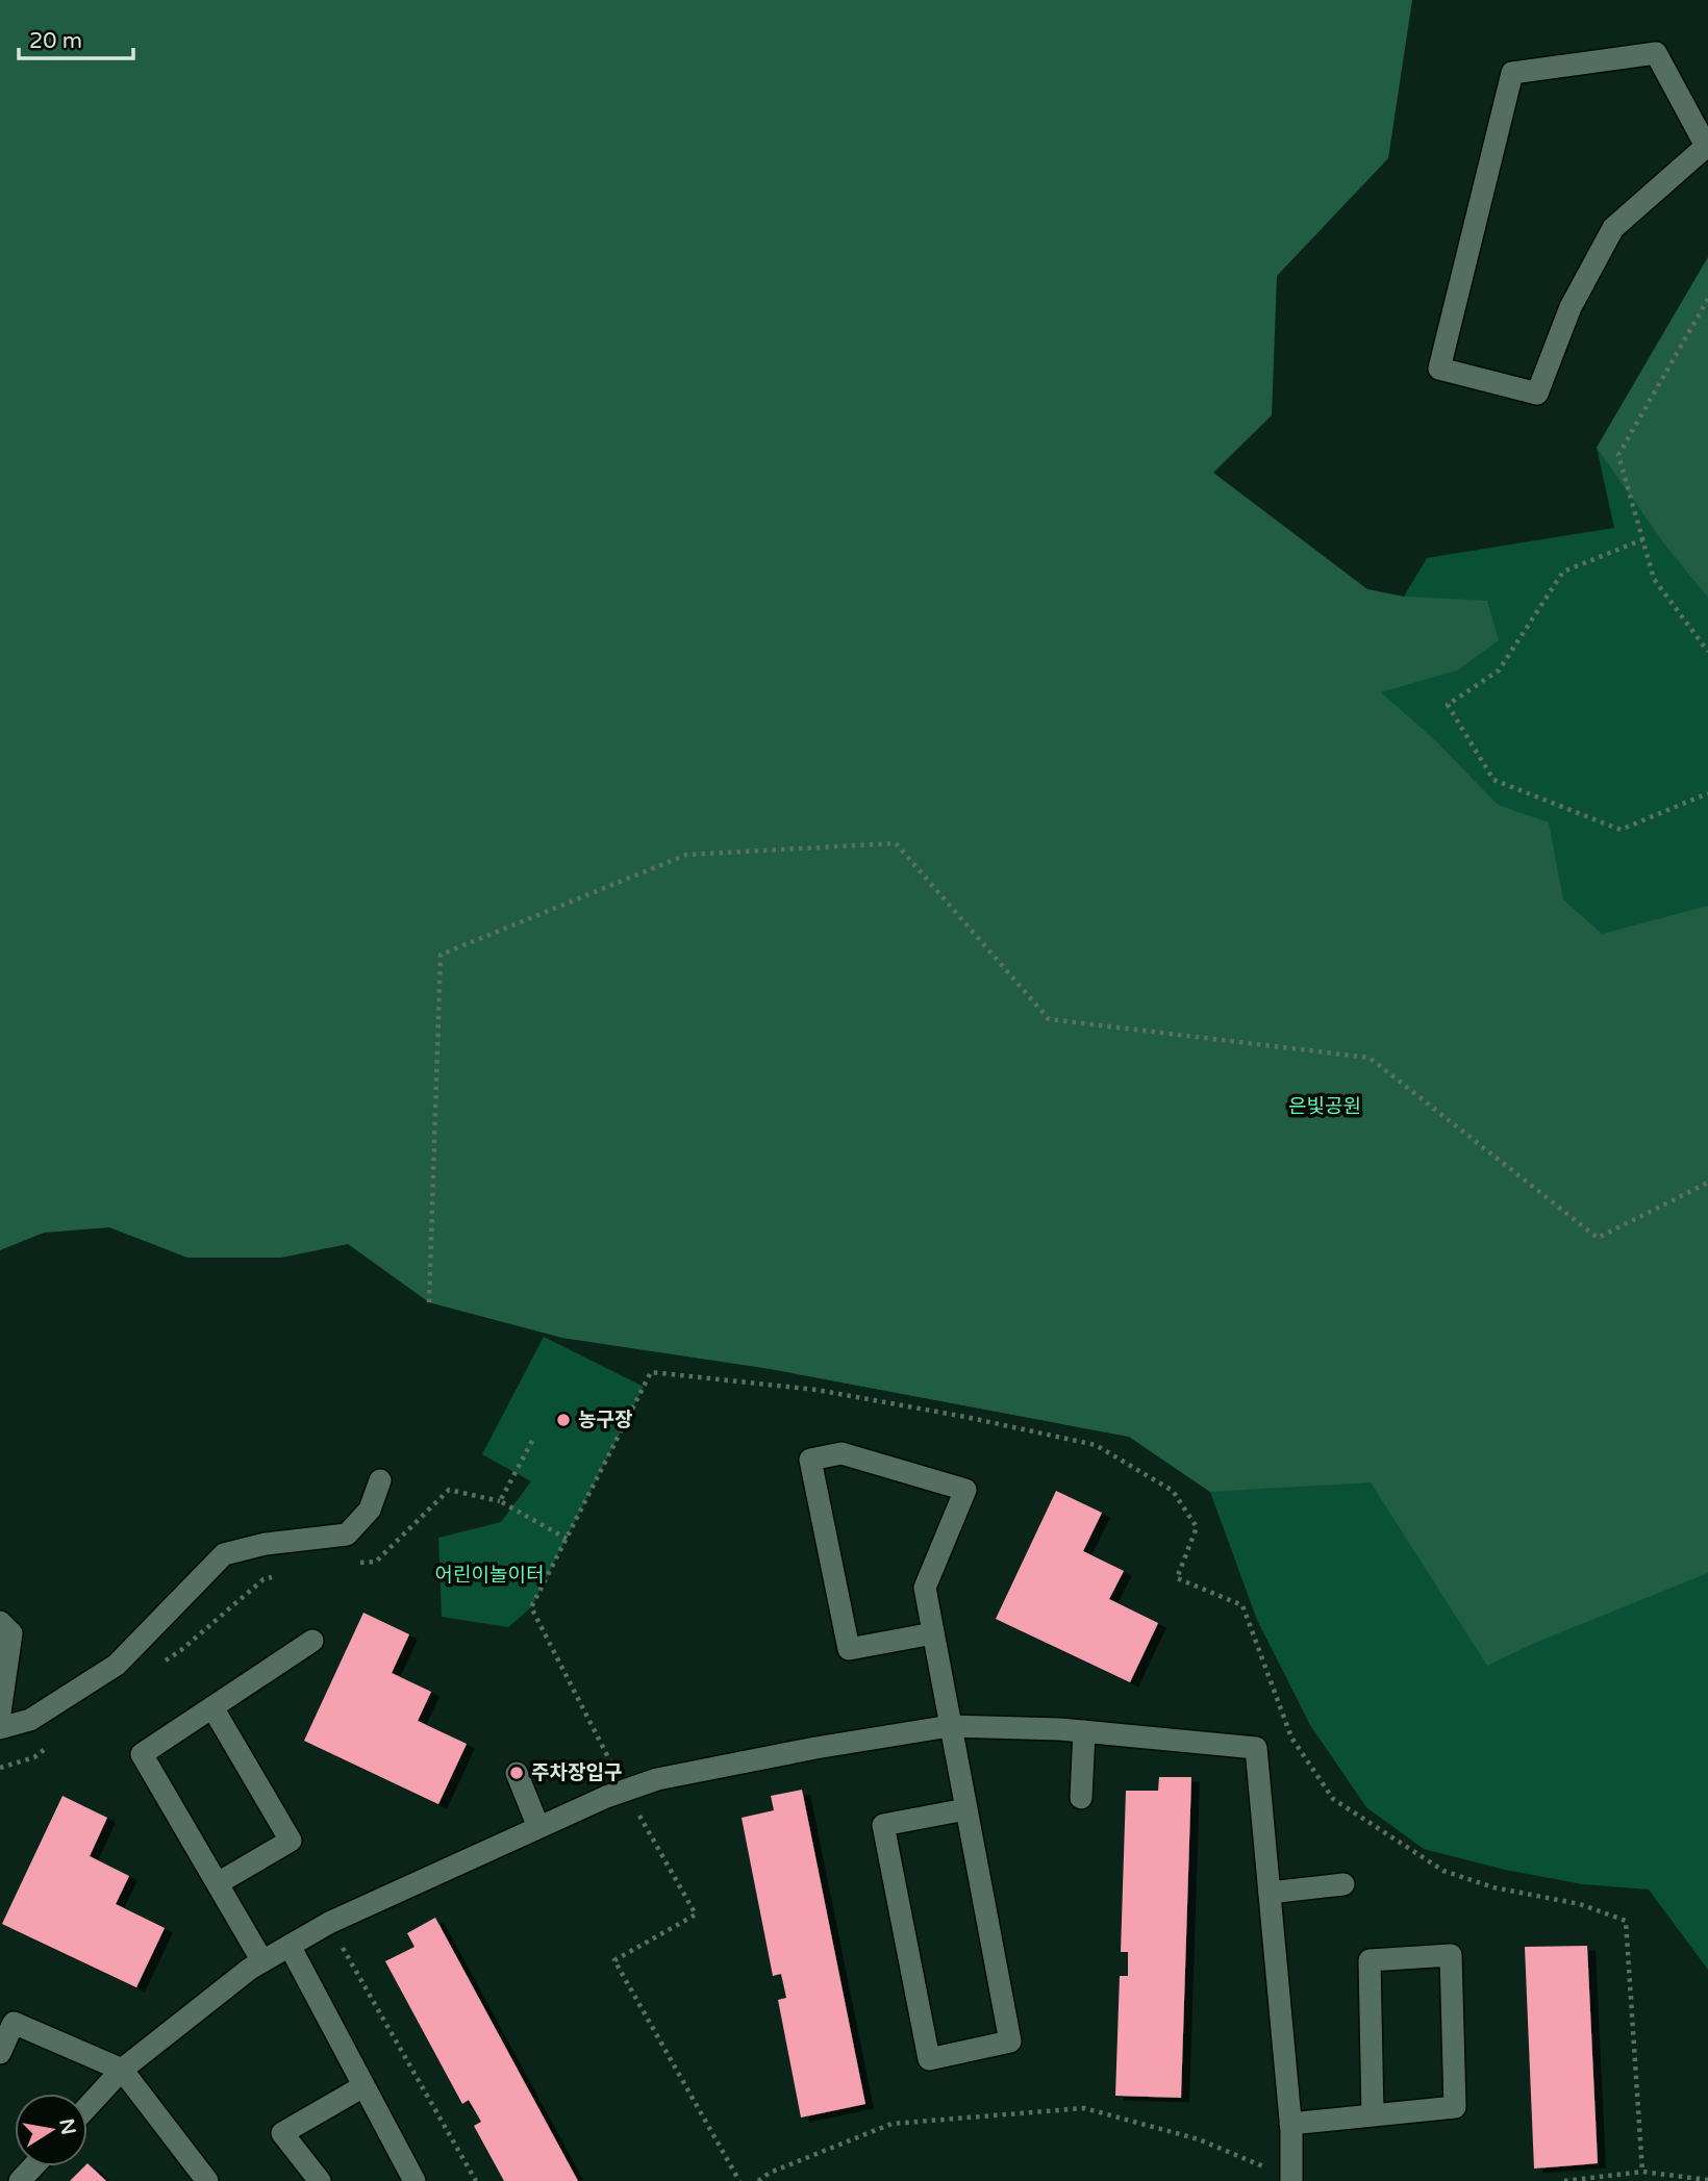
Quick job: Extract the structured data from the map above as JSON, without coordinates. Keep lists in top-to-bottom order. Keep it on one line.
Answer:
{"parks":["은빛공원","어린이놀이터"],"places":["농구장","주차장입구"],"scale_bar":"20 m","north":"right"}
